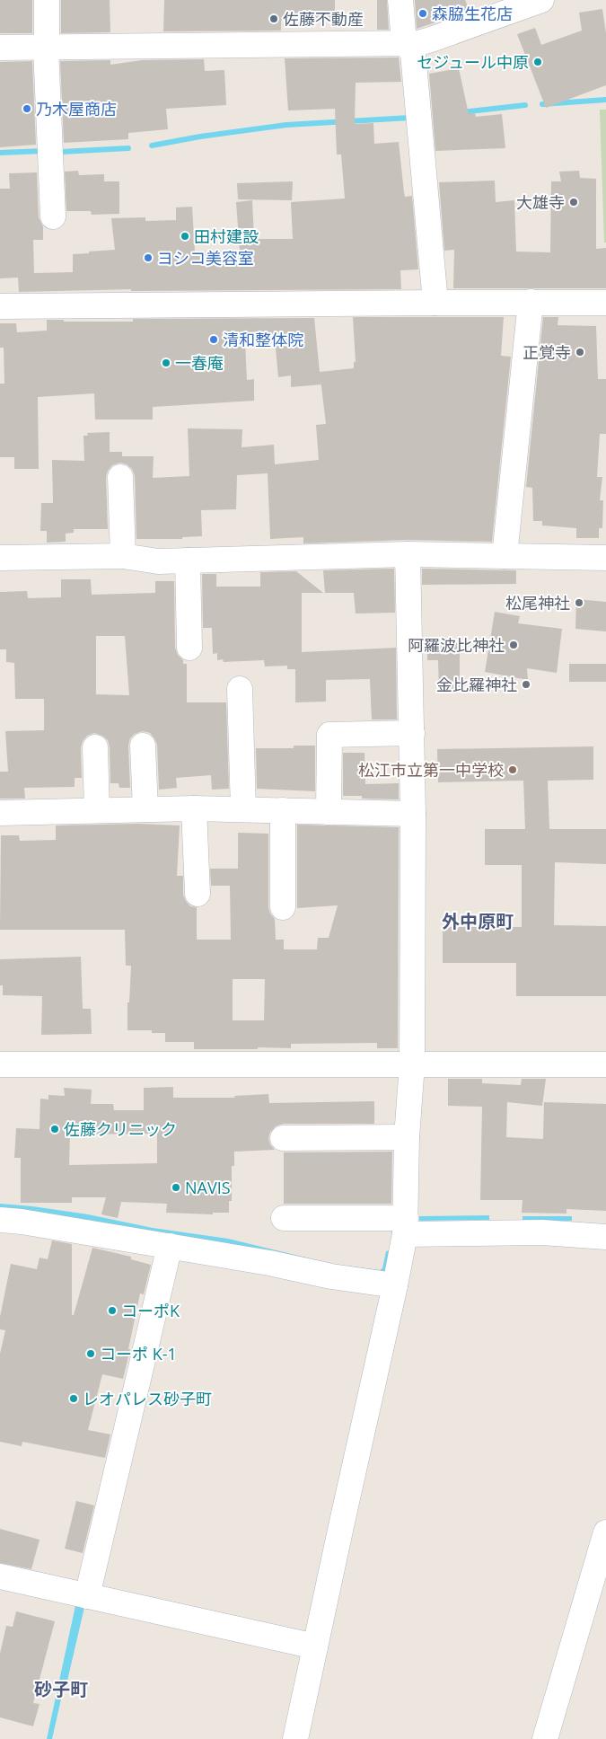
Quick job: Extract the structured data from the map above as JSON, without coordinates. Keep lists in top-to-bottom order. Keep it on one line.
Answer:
{"districts":["外中原町","砂子町"],"places":["森脇生花店","佐藤不動産","セジュール中原","乃木屋商店","大雄寺","田村建設","ヨシコ美容室","清和整体院","正覚寺","一春庵","松尾神社","阿羅波比神社","金比羅神社","松江市立第一中学校","佐藤クリニック","NAVIS","コーポK","コーポ K-1","レオパレス砂子町"]}
